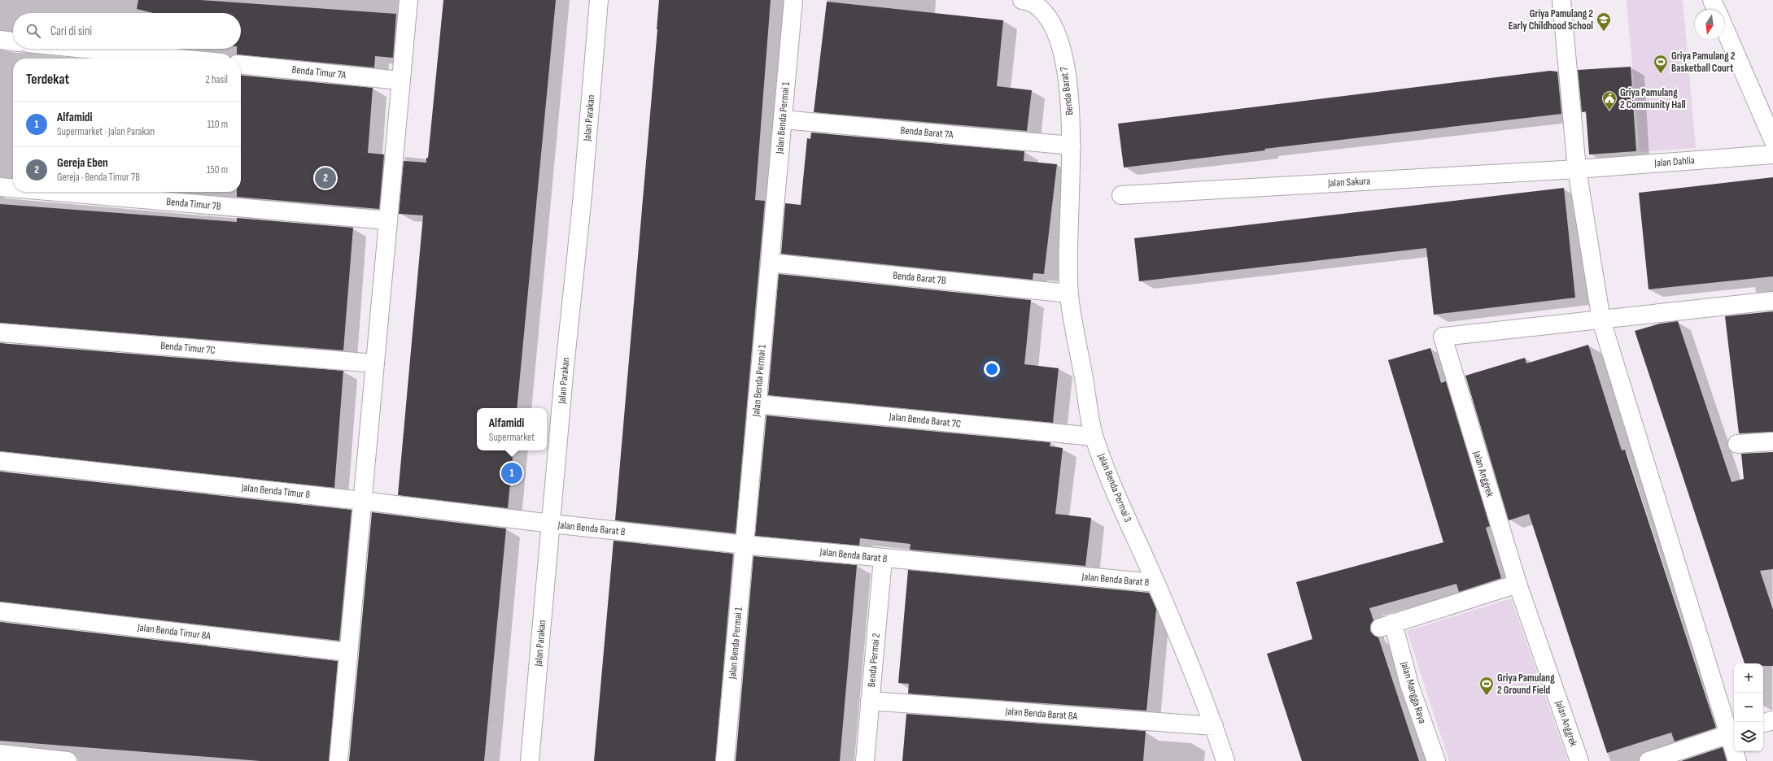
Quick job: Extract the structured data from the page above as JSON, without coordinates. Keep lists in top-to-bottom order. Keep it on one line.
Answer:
{"streets":{"street":["Benda Timur 7A","Benda Barat 7","Jalan Parakan","Jalan Benda Permai 1","Benda Barat 7A","Jalan Dahlia","Jalan Sakura","Benda Timur 7B","Benda Barat 7B","Benda Timur 7C","Jalan Benda Barat 7C","Jalan Anggrek","Jalan Benda Permai 3","Jalan Benda Timur 8","Jalan Benda Barat 8","Jalan Benda Timur 8A","Benda Permai 2","Jalan Mangga Raya","Jalan Benda Barat 8A"]},"crossings":[["Benda Barat 7","Benda Barat 7A"],["Benda Barat 7","Jalan Benda Permai 3"],["Jalan Parakan","Jalan Benda Timur 8"],["Jalan Parakan","Jalan Benda Barat 8"],["Jalan Benda Permai 1","Benda Barat 7A"],["Jalan Benda Permai 1","Benda Barat 7B"],["Jalan Benda Permai 1","Jalan Benda Barat 7C"],["Jalan Benda Permai 1","Jalan Benda Barat 8"],["Jalan Dahlia","Jalan Sakura"],["Benda Barat 7B","Jalan Benda Permai 3"],["Jalan Benda Barat 7C","Jalan Benda Permai 3"],["Jalan Anggrek","Jalan Mangga Raya"],["Jalan Benda Permai 3","Jalan Benda Barat 8"],["Jalan Benda Permai 3","Jalan Benda Barat 8A"],["Jalan Benda Timur 8","Jalan Benda Barat 8"],["Jalan Benda Barat 8","Benda Permai 2"],["Benda Permai 2","Jalan Benda Barat 8A"]],"places":{"school or university":["Griya Pamulang 2 Early Childhood School"],"sports":["Griya Pamulang 2 Basketball Court","Griya Pamulang 2 Ground Field"],"public building":["Griya Pamulang 2 Community Hall"]},"north":"bottom","page":{"search":"Cari di sini","heading":["Terdekat","2 hasil"],"list":[{"mark":"1","name":"Alfamidi","note":"Supermarket · Jalan Parakan","value":"110 m"},{"mark":"2","name":"Gereja Eben","note":"Gereja · Benda Timur 7B","value":"150 m"}],"pins":["2","1"],"popup":["Alfamidi","Supermarket"],"map_buttons":["+","−"]}}
